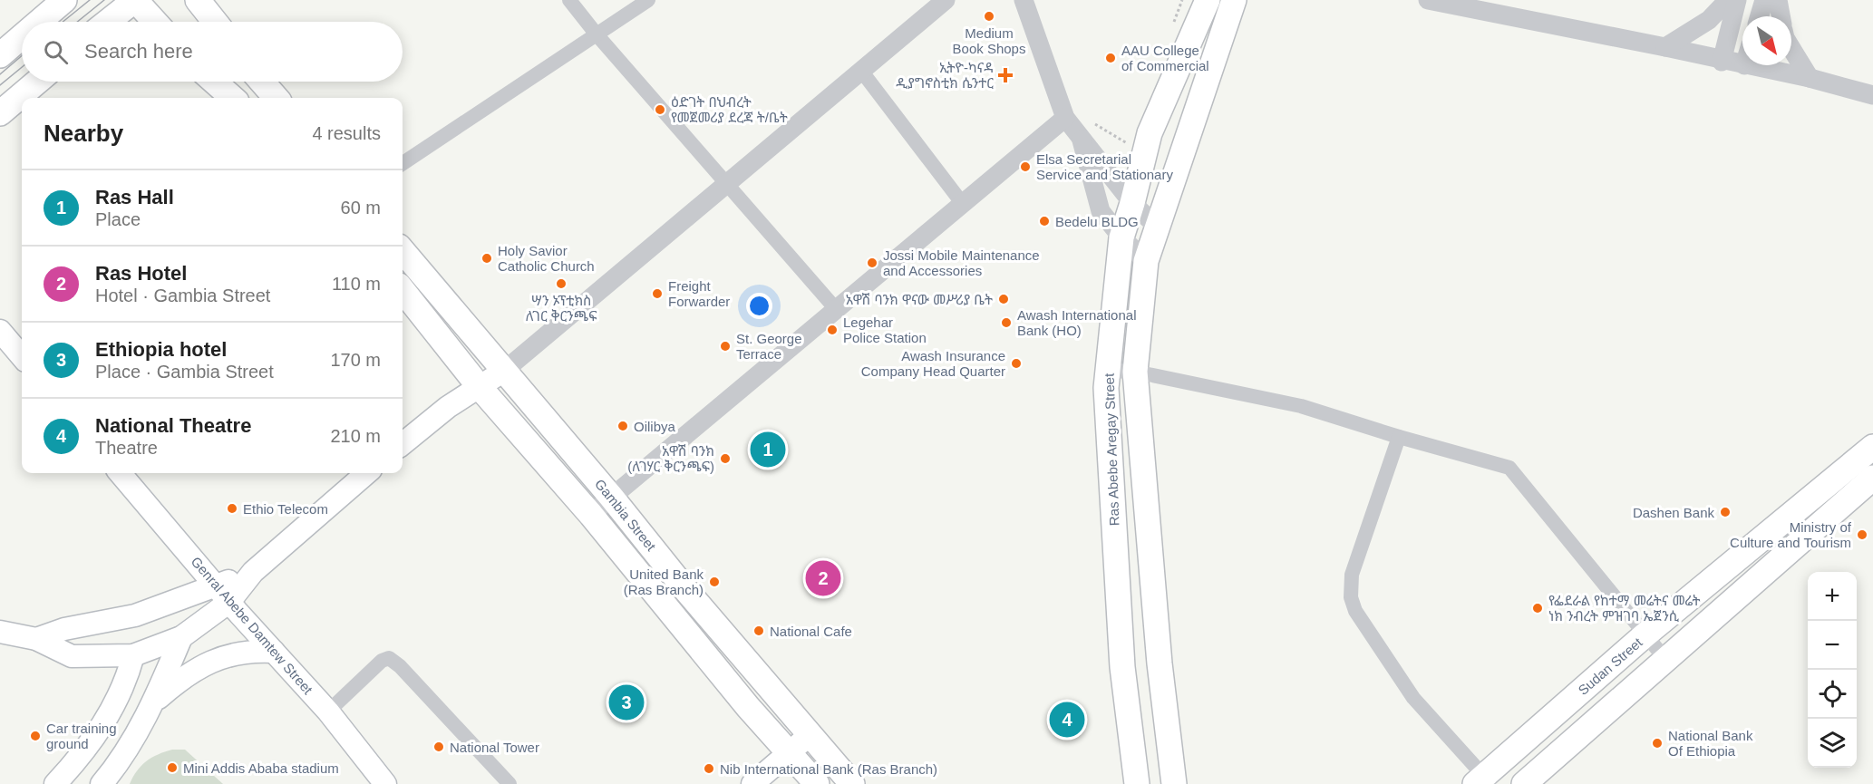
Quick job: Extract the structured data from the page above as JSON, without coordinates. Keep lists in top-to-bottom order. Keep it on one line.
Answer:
{"streets":{"main road":["Ras Abebe Aregay Street","Gambia Street","Genral Abebe Damtew Street","Sudan Street"]},"places":{"other":["Medium Book Shops","AAU College of Commercial","ዕድገት በህብረት የመጀመሪያ ደረጃ ት/ቤት","Elsa Secretarial Service and Stationary","Bedelu BLDG","Holy Savior Catholic Church","Jossi Mobile Maintenance and Accessories","ሣን ኦፕቲክስ ለገር ቅርንጫፍ","Freight Forwarder","አዋሽ ባንክ ዋናው መሥሪያ ቤት","Awash International Bank (HO)","Legehar Police Station","St. George Terrace","Awash Insurance Company Head Quarter","Oilibya","አዋሽ ባንክ (ለገሃር ቅርንጫፍ)","Ethio Telecom","Dashen Bank","Ministry of Culture and Tourism","United Bank (Ras Branch)","የፌደራል የከተማ መሬትና መሬት ነክ ንብረት ምዝገባ ኤጀንሲ","National Cafe","Car training ground","National Bank Of Ethiopia","National Tower","Mini Addis Ababa stadium","Nib International Bank (Ras Branch)"],"health":["ኢትዮ-ካናዳ ዲያግኖስቲክ ሴንተር"]},"north":"bottom right","page":{"search":"Search here","heading":["Nearby","4 results"],"list":[{"mark":"1","name":"Ras Hall","note":"Place","value":"60 m"},{"mark":"2","name":"Ras Hotel","note":"Hotel · Gambia Street","value":"110 m"},{"mark":"3","name":"Ethiopia hotel","note":"Place · Gambia Street","value":"170 m"},{"mark":"4","name":"National Theatre","note":"Theatre","value":"210 m"}],"pins":["1","2","3","4"],"map_buttons":["+","−"]}}
